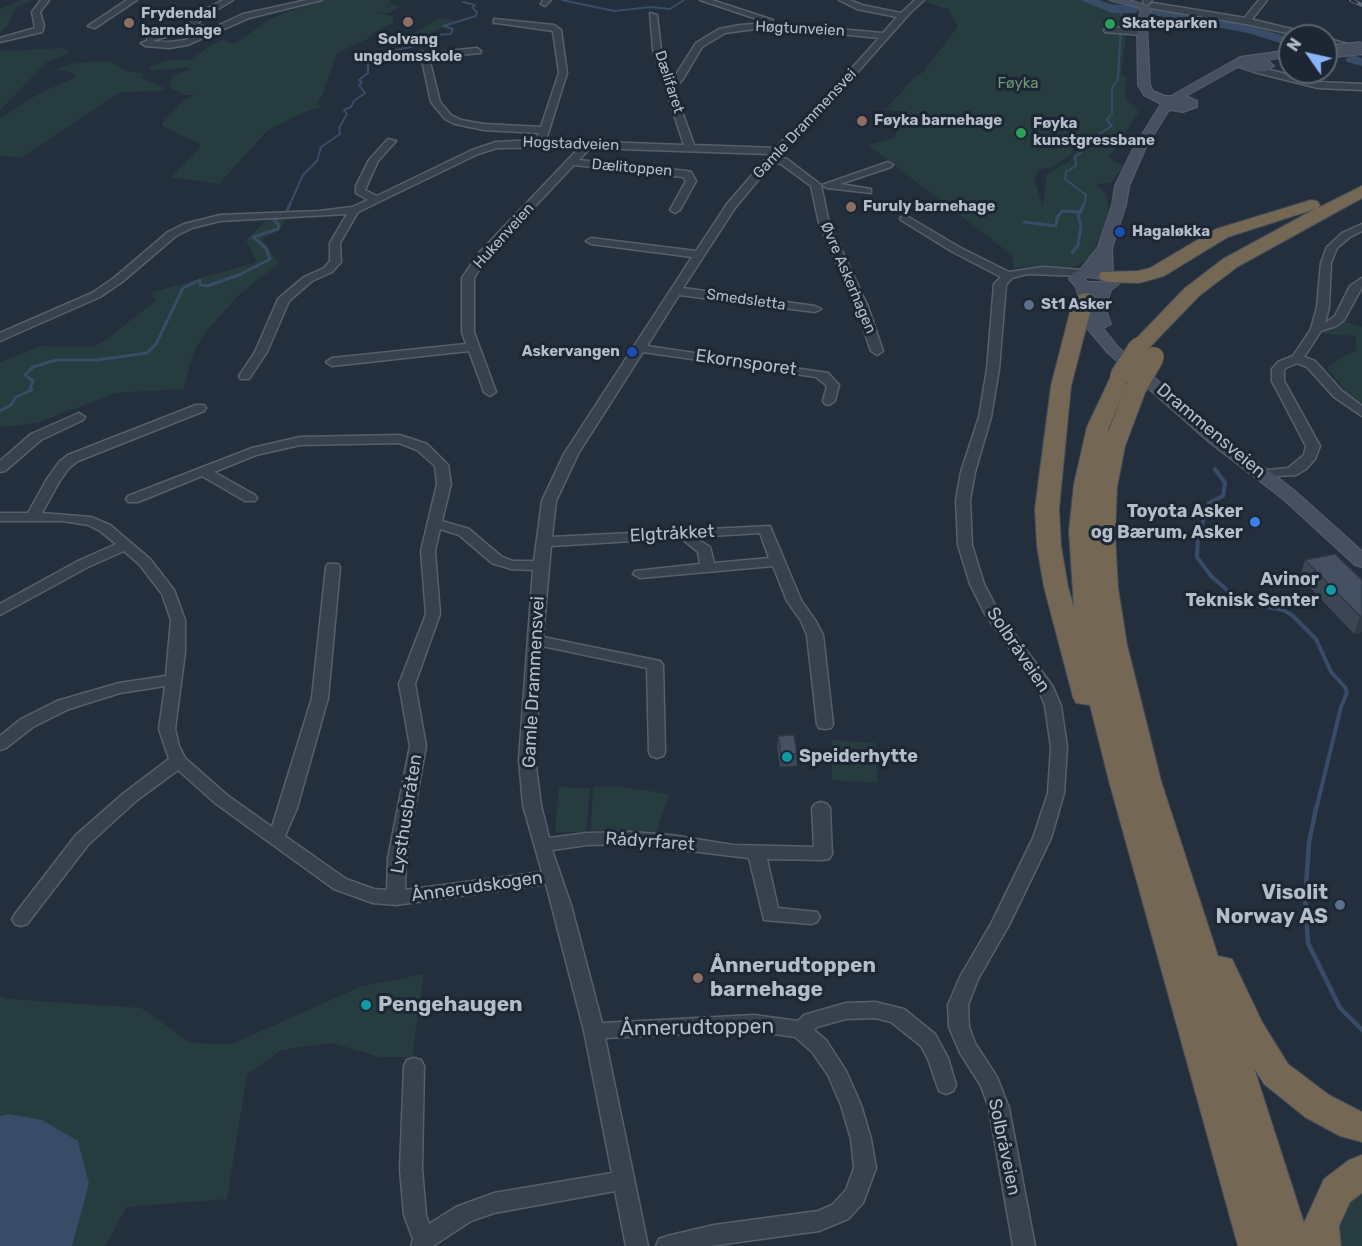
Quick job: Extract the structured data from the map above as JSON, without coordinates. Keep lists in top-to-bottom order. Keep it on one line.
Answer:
{"streets":{"main road":["Drammensveien"],"street":["Høgtunveien","Dælifaret","Gamle Drammensvei","Hogstadveien","Dælitoppen","Hukenveien","Øvre Askerhagen","Smedsletta","Ekornsporet","Elgtråkket","Solbråveien","Lysthusbråten","Rådyrfaret","Ånnerudskogen","Ånnerudtoppen"]},"crossings":[["Høgtunveien","Dælifaret"],["Høgtunveien","Gamle Drammensvei"],["Dælifaret","Hogstadveien"],["Gamle Drammensvei","Hogstadveien"],["Gamle Drammensvei","Smedsletta"],["Gamle Drammensvei","Ekornsporet"],["Gamle Drammensvei","Elgtråkket"],["Gamle Drammensvei","Rådyrfaret"],["Gamle Drammensvei","Ånnerudskogen"],["Gamle Drammensvei","Ånnerudtoppen"],["Hogstadveien","Hukenveien"],["Dælitoppen","Hukenveien"],["Lysthusbråten","Ånnerudskogen"]],"parks":["Føyka"],"places":["Solvang ungdomsskole","Frydendal barnehage","Skateparken","Føyka barnehage","Føyka kunstgressbane","Furuly barnehage","Hagaløkka","St1 Asker","Askervangen","Toyota Asker og Bærum, Asker","Avinor Teknisk Senter","Speiderhytte","Visolit Norway AS","Ånnerudtoppen barnehage","Pengehaugen"],"north":"top left"}
